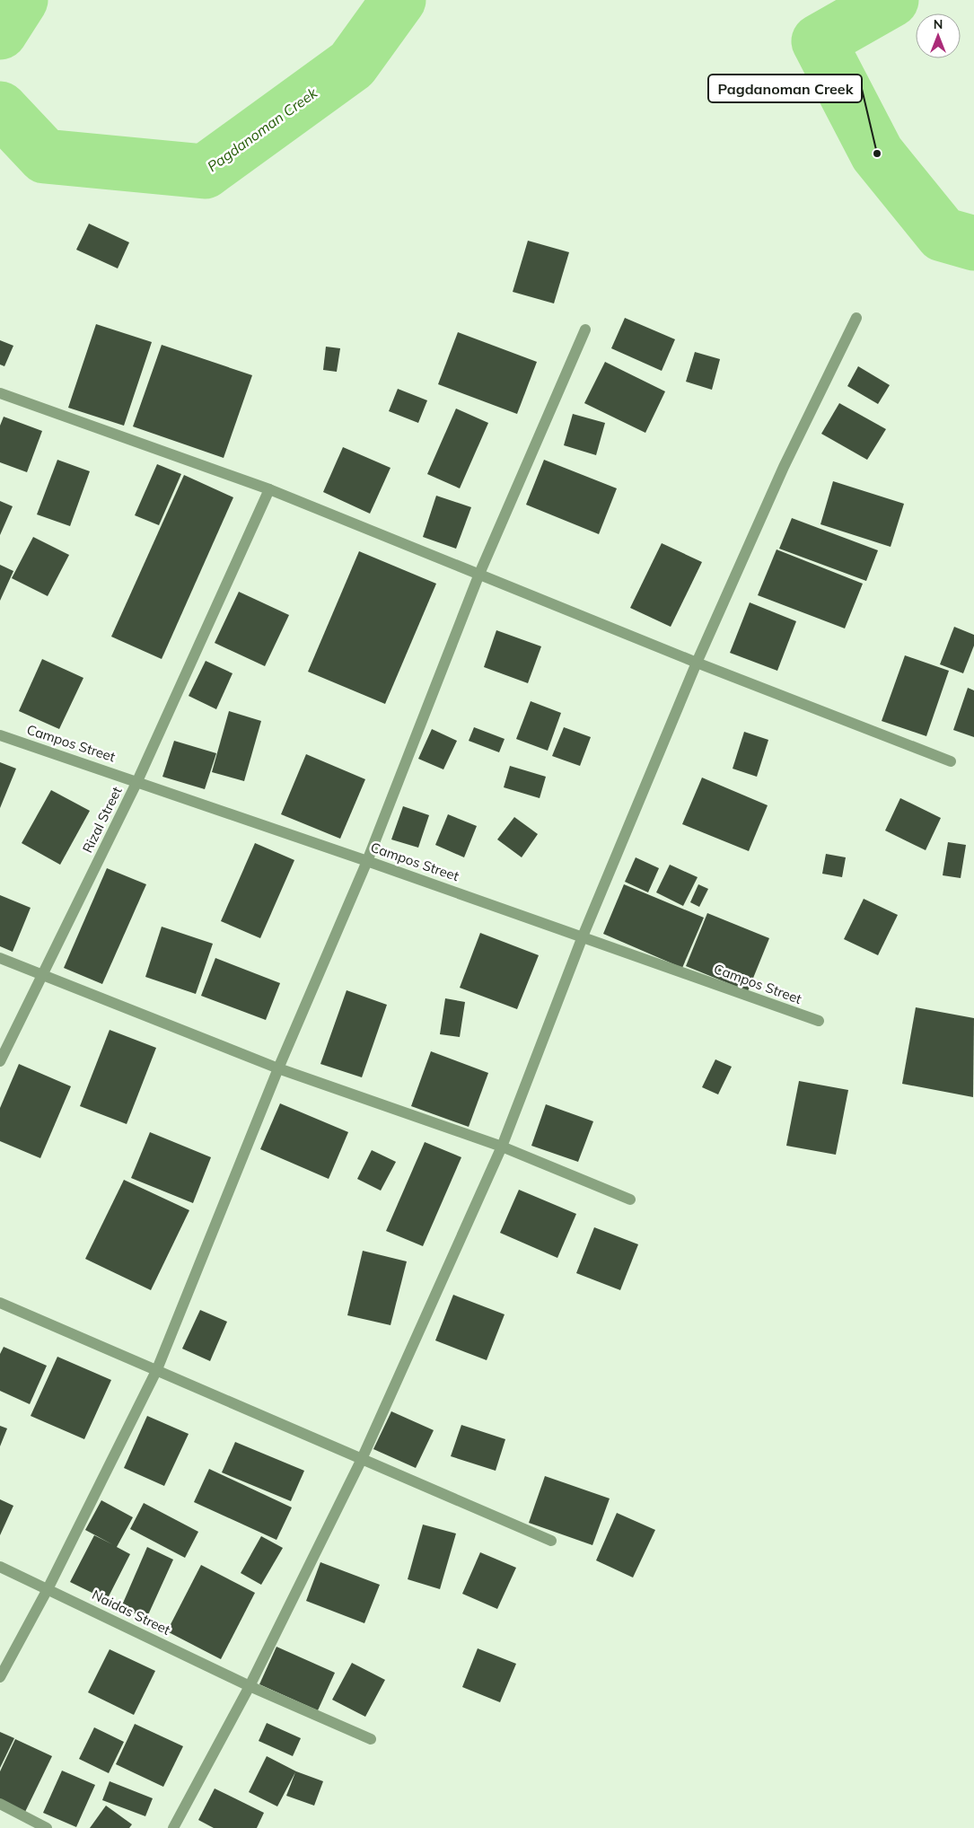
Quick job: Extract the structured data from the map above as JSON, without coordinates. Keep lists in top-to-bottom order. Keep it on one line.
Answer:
{"streets":{"street":["Campos Street","Rizal Street","Naidas Street"]},"crossings":[["Campos Street","Rizal Street"]],"water":["Pagdanoman Creek"],"places":["Pagdanoman Creek"],"north":"top"}
